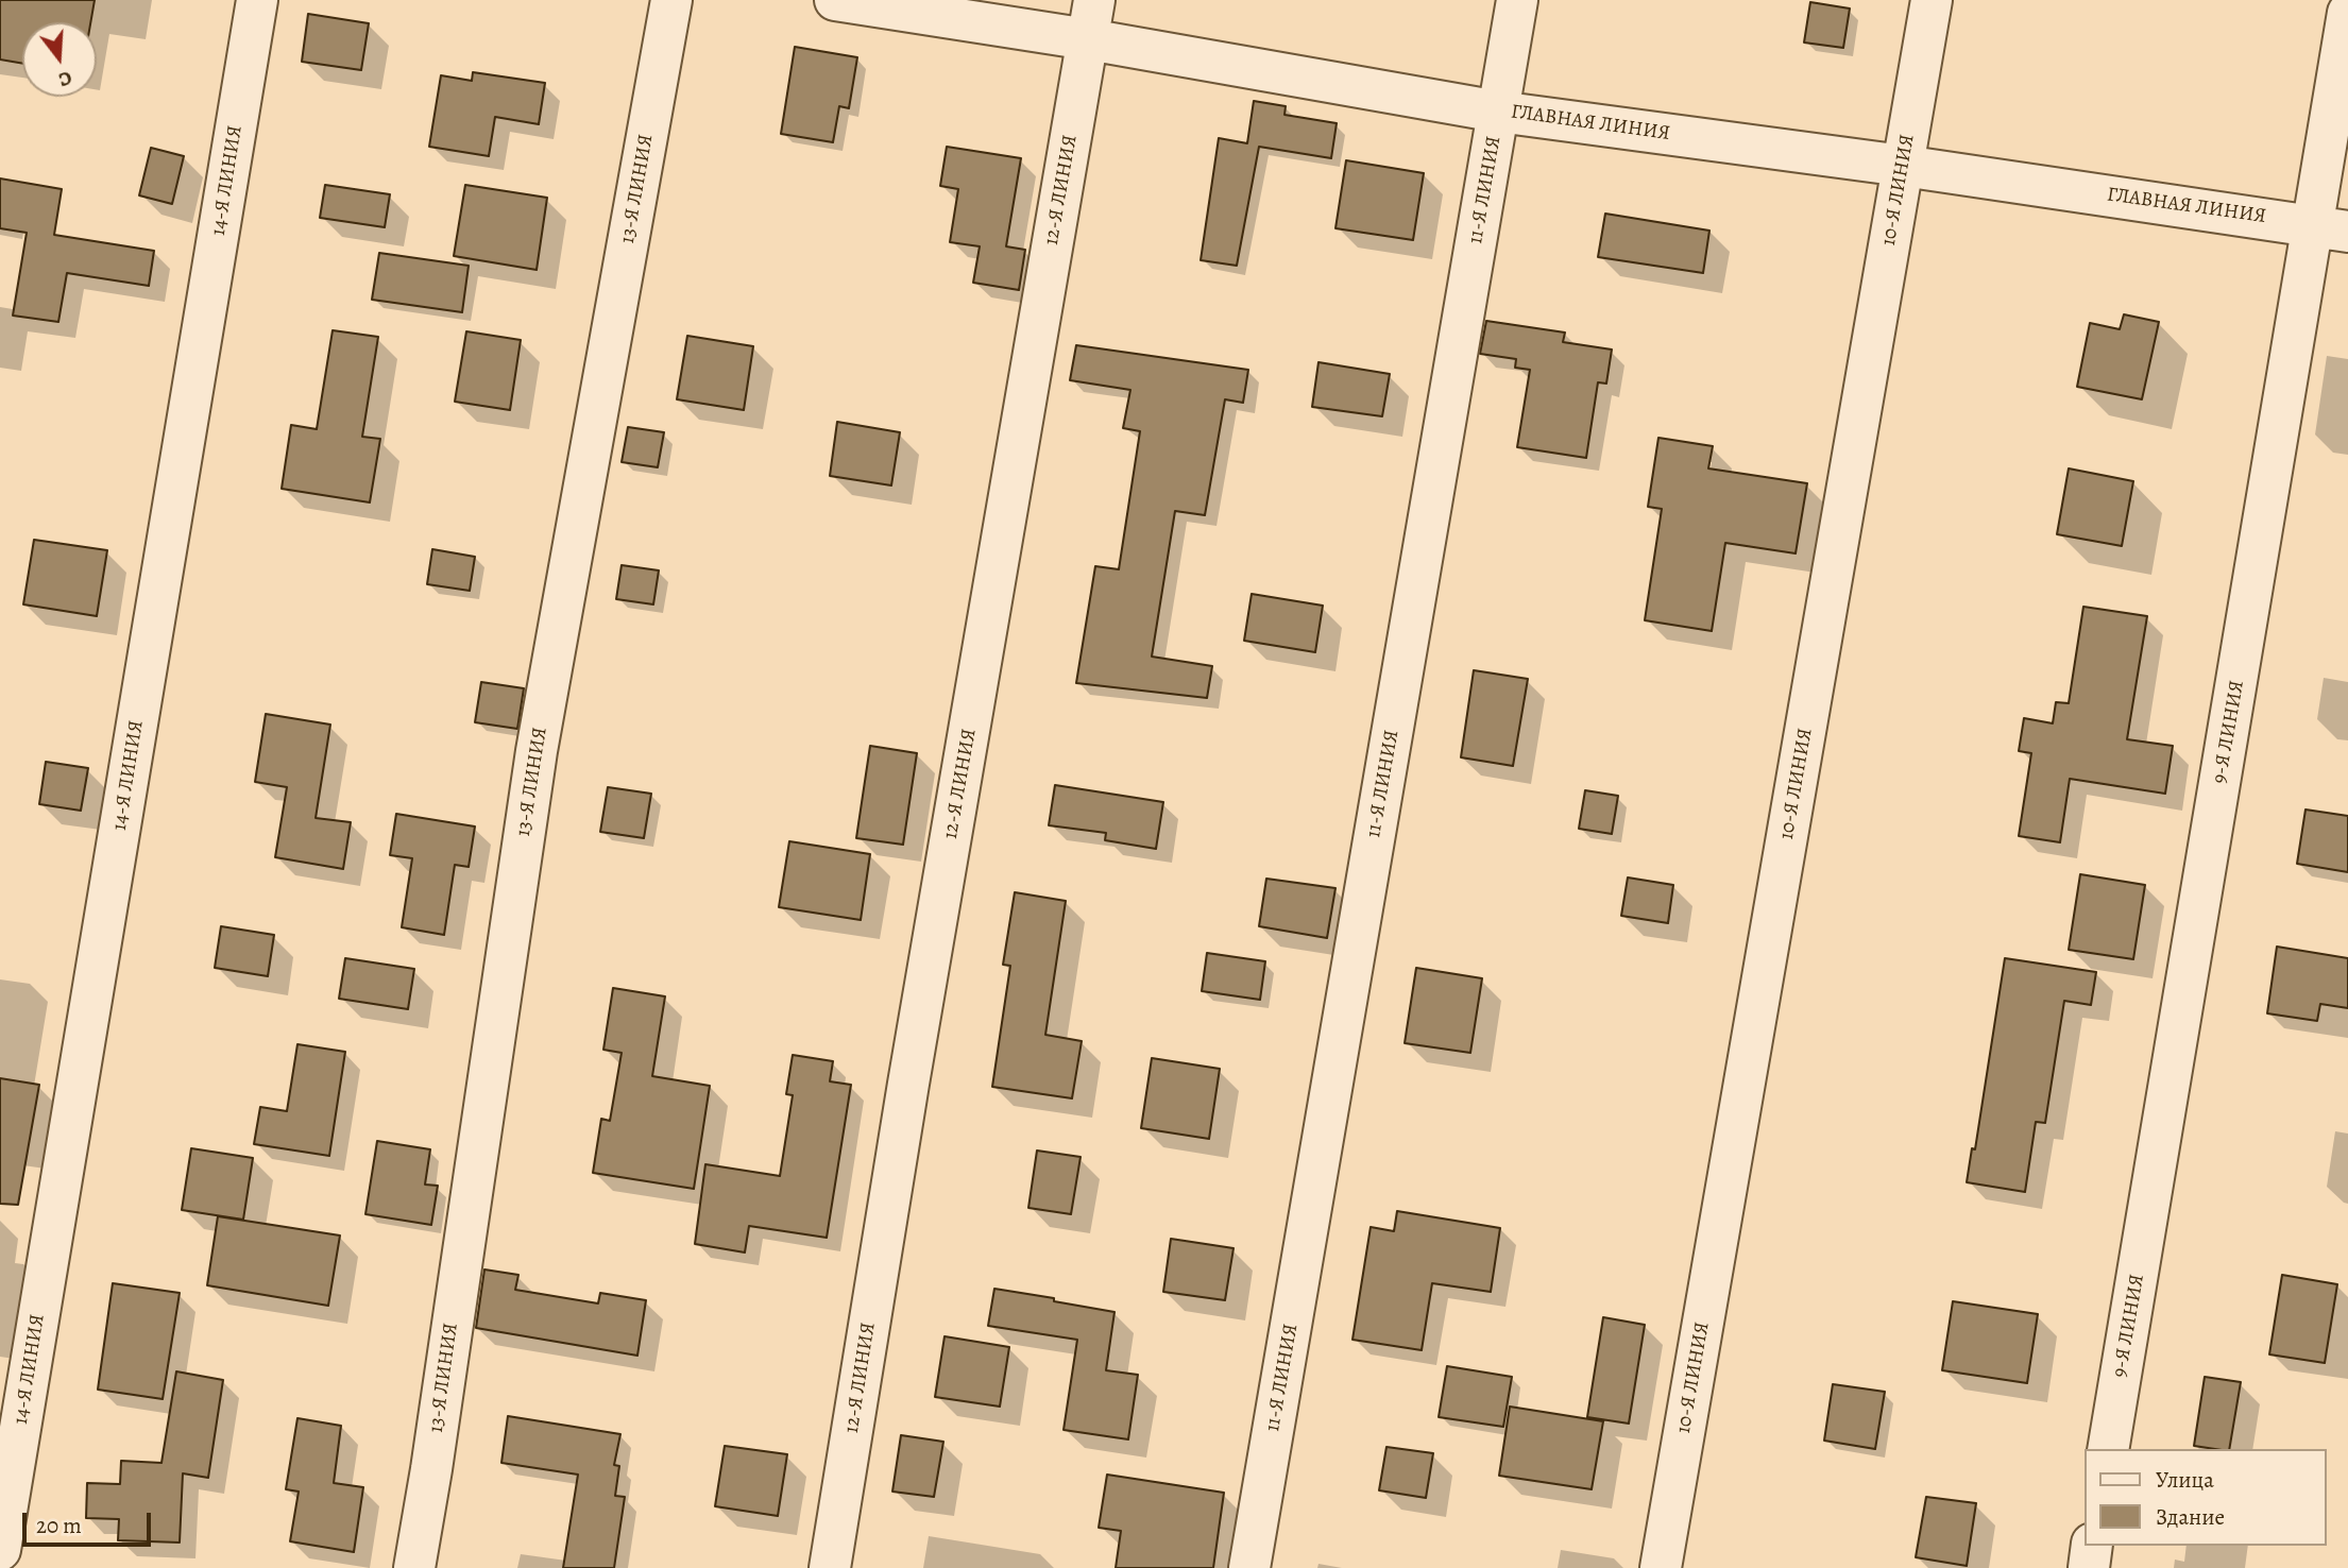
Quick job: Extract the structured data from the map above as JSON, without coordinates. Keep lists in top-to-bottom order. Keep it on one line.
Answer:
{"streets":{"street":["ГЛАВНАЯ ЛИНИЯ","14-Я ЛИНИЯ","13-Я ЛИНИЯ","12-Я ЛИНИЯ","11-Я ЛИНИЯ","10-Я ЛИНИЯ","9-Я ЛИНИЯ"]},"crossings":[["ГЛАВНАЯ ЛИНИЯ","12-Я ЛИНИЯ"],["ГЛАВНАЯ ЛИНИЯ","11-Я ЛИНИЯ"],["ГЛАВНАЯ ЛИНИЯ","10-Я ЛИНИЯ"],["ГЛАВНАЯ ЛИНИЯ","9-Я ЛИНИЯ"]],"legend":["Улица","Здание"],"scale_bar":"20 m","north":"bottom"}
